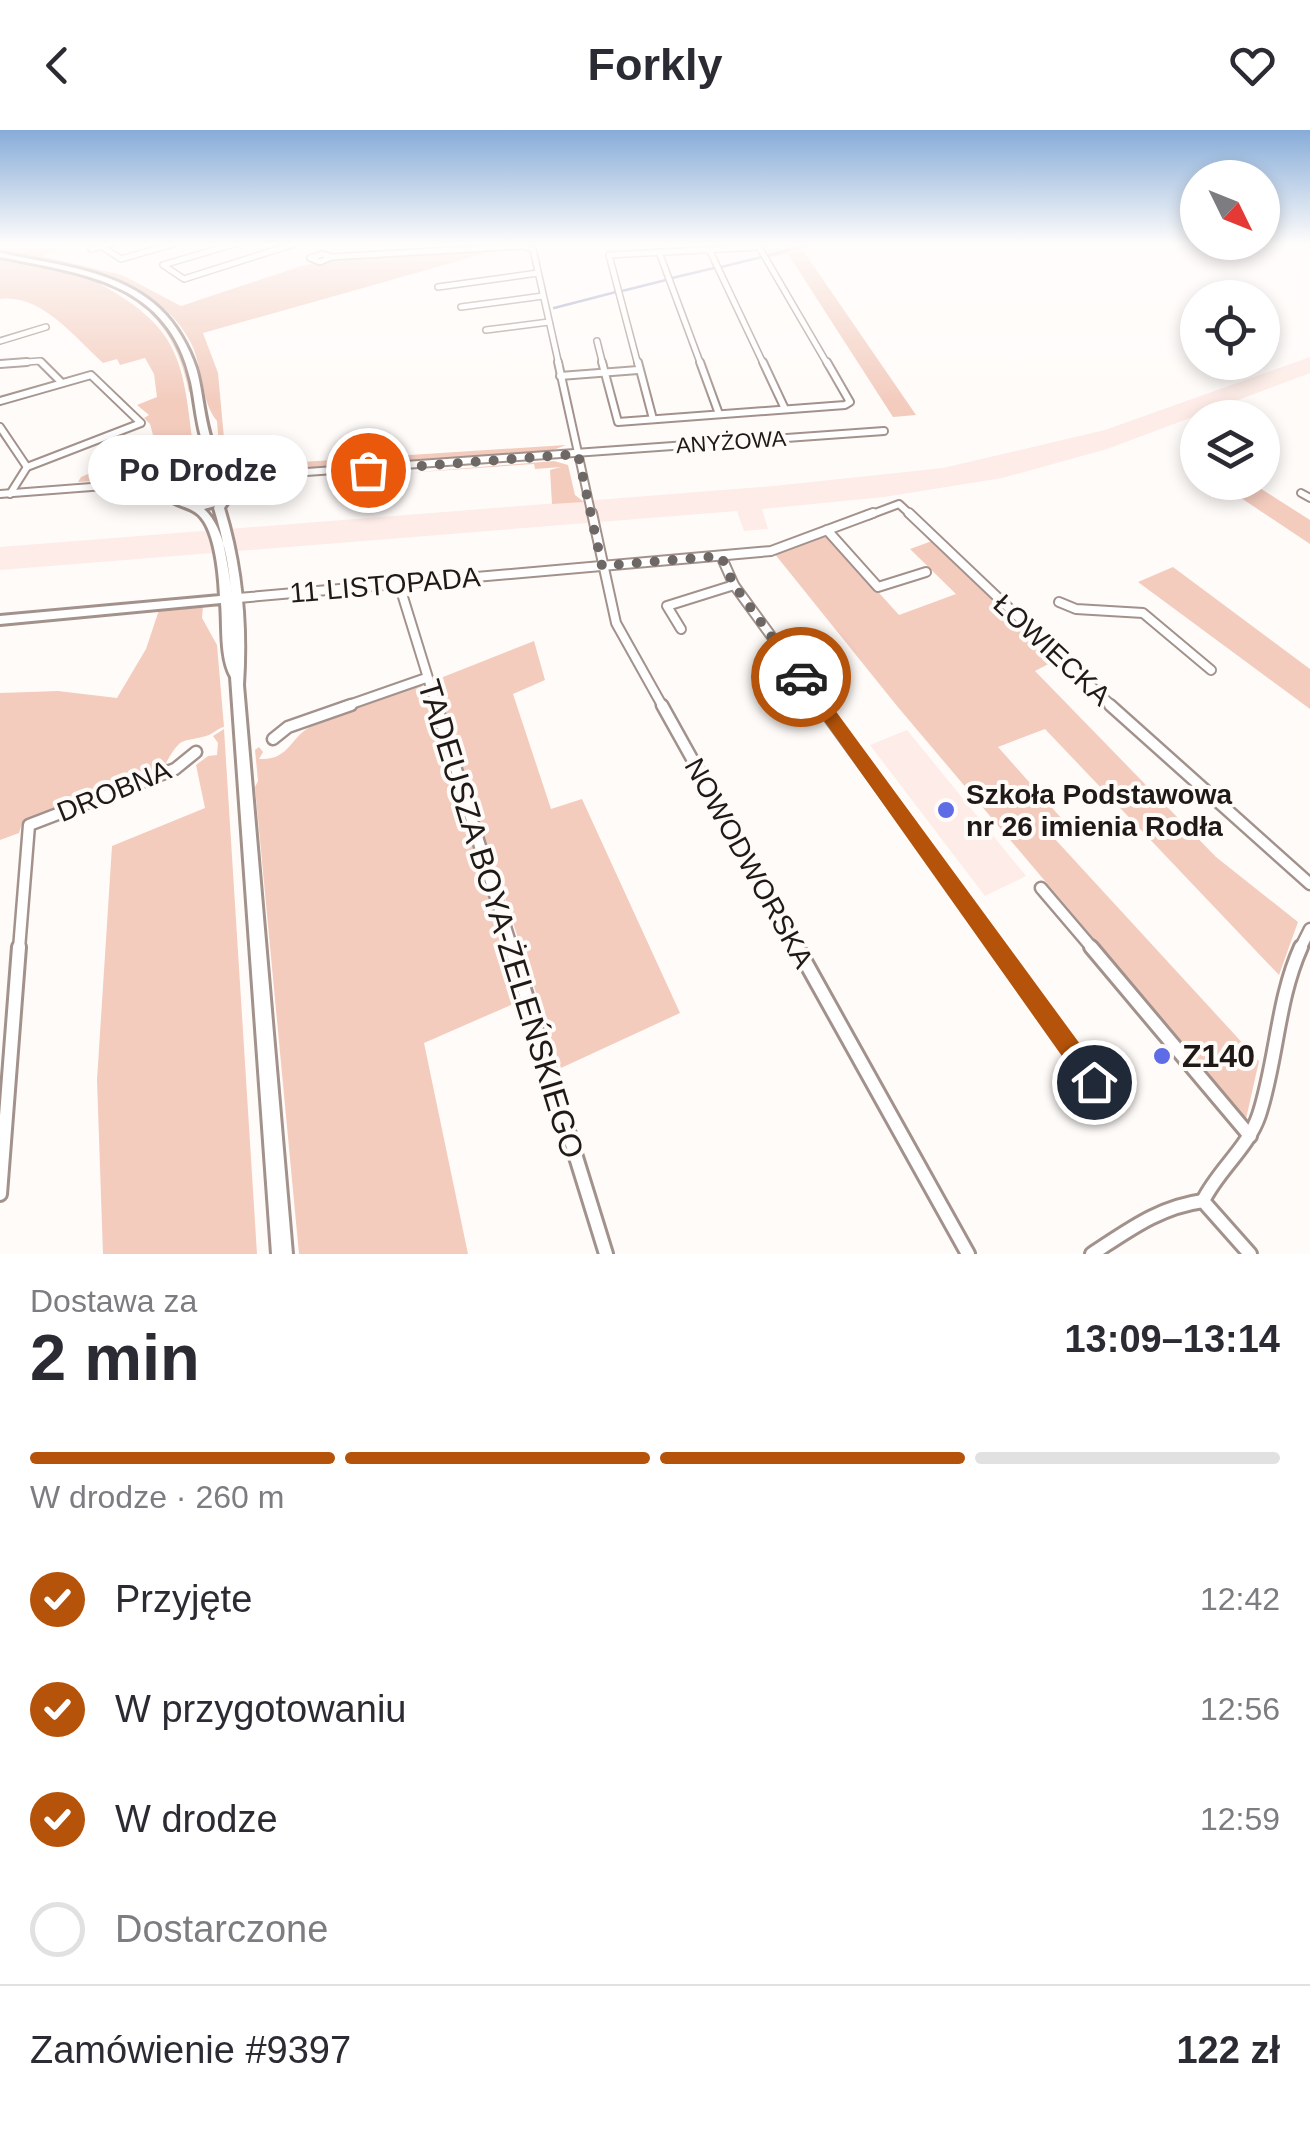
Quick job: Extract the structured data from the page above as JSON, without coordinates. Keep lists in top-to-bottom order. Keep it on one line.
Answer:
{"streets":{"main road":["11 LISTOPADA"],"street":["ANYŻOWA","ŁOWIECKA","DROBNA","NOWODWORSKA","TADEUSZA BOYA-ŻELEŃSKIEGO"]},"crossings":[["ANYŻOWA","NOWODWORSKA"],["11 LISTOPADA","ŁOWIECKA"],["11 LISTOPADA","NOWODWORSKA"],["11 LISTOPADA","TADEUSZA BOYA-ŻELEŃSKIEGO"]],"places":["Po Drodze","Szkoła Podstawowa nr 26 imienia Rodła","Z140"],"north":"bottom right","page":{"header":"Forkly","bubble":"Po Drodze","heading":["2 min","Dostawa za","13:09–13:14"],"panel":["Zamówienie #9397","122 zł"],"bar":"W drodze · 260 m","list":[["Przyjęte","12:42"],["W przygotowaniu","12:56"],["W drodze","12:59"],"Dostarczone"]}}
